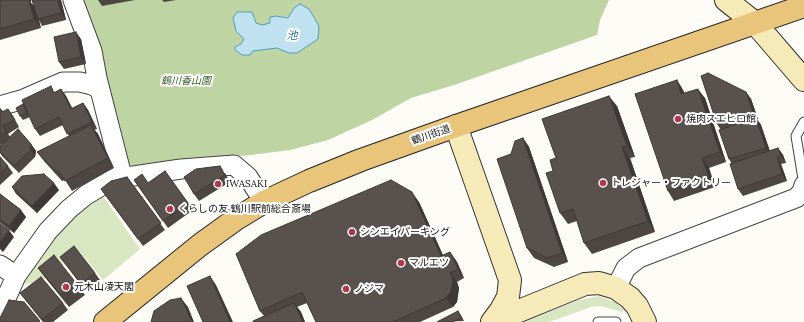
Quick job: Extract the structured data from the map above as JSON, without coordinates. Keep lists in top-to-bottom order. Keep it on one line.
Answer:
{"streets":{"main road":["鶴川街道"]},"water":["池"],"parks":["鶴川香山園"],"places":["焼肉スエヒロ館","トレジャー・ファクトリー","IWASAKI","くらしの友 鶴川駅前総合斎場","シンエイパーキング","マルエツ","元木山凌天閣","ノジマ"]}
